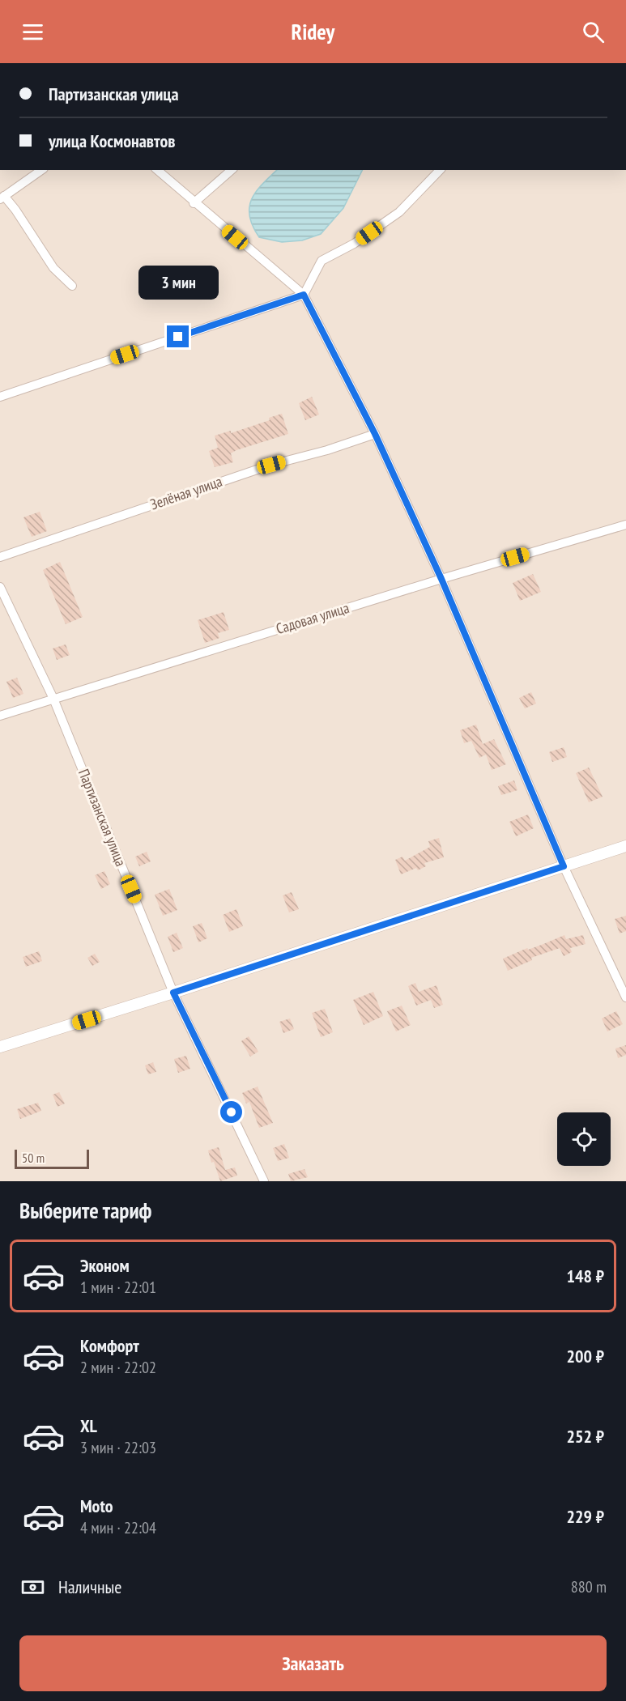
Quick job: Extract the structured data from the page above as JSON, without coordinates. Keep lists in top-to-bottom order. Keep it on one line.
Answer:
{"streets":{"street":["Зелёная улица","Садовая улица","Партизанская улица"]},"crossings":[["Садовая улица","Партизанская улица"]],"scale_bar":"50 m","page":{"header":"Ridey","banner":["Партизанская улица","улица Космонавтов"],"bubble":"3 мин","scale":"50 m","heading":"Выберите тариф","list":[{"name":"Эконом","note":"1 мин · 22:01","value":"148 ₽"},{"name":"Комфорт","note":"2 мин · 22:02","value":"200 ₽"},{"name":"XL","note":"3 мин · 22:03","value":"252 ₽"},{"name":"Moto","note":"4 мин · 22:04","value":"229 ₽"}],"pay":["Наличные","880 m"],"buttons":"Заказать"}}
